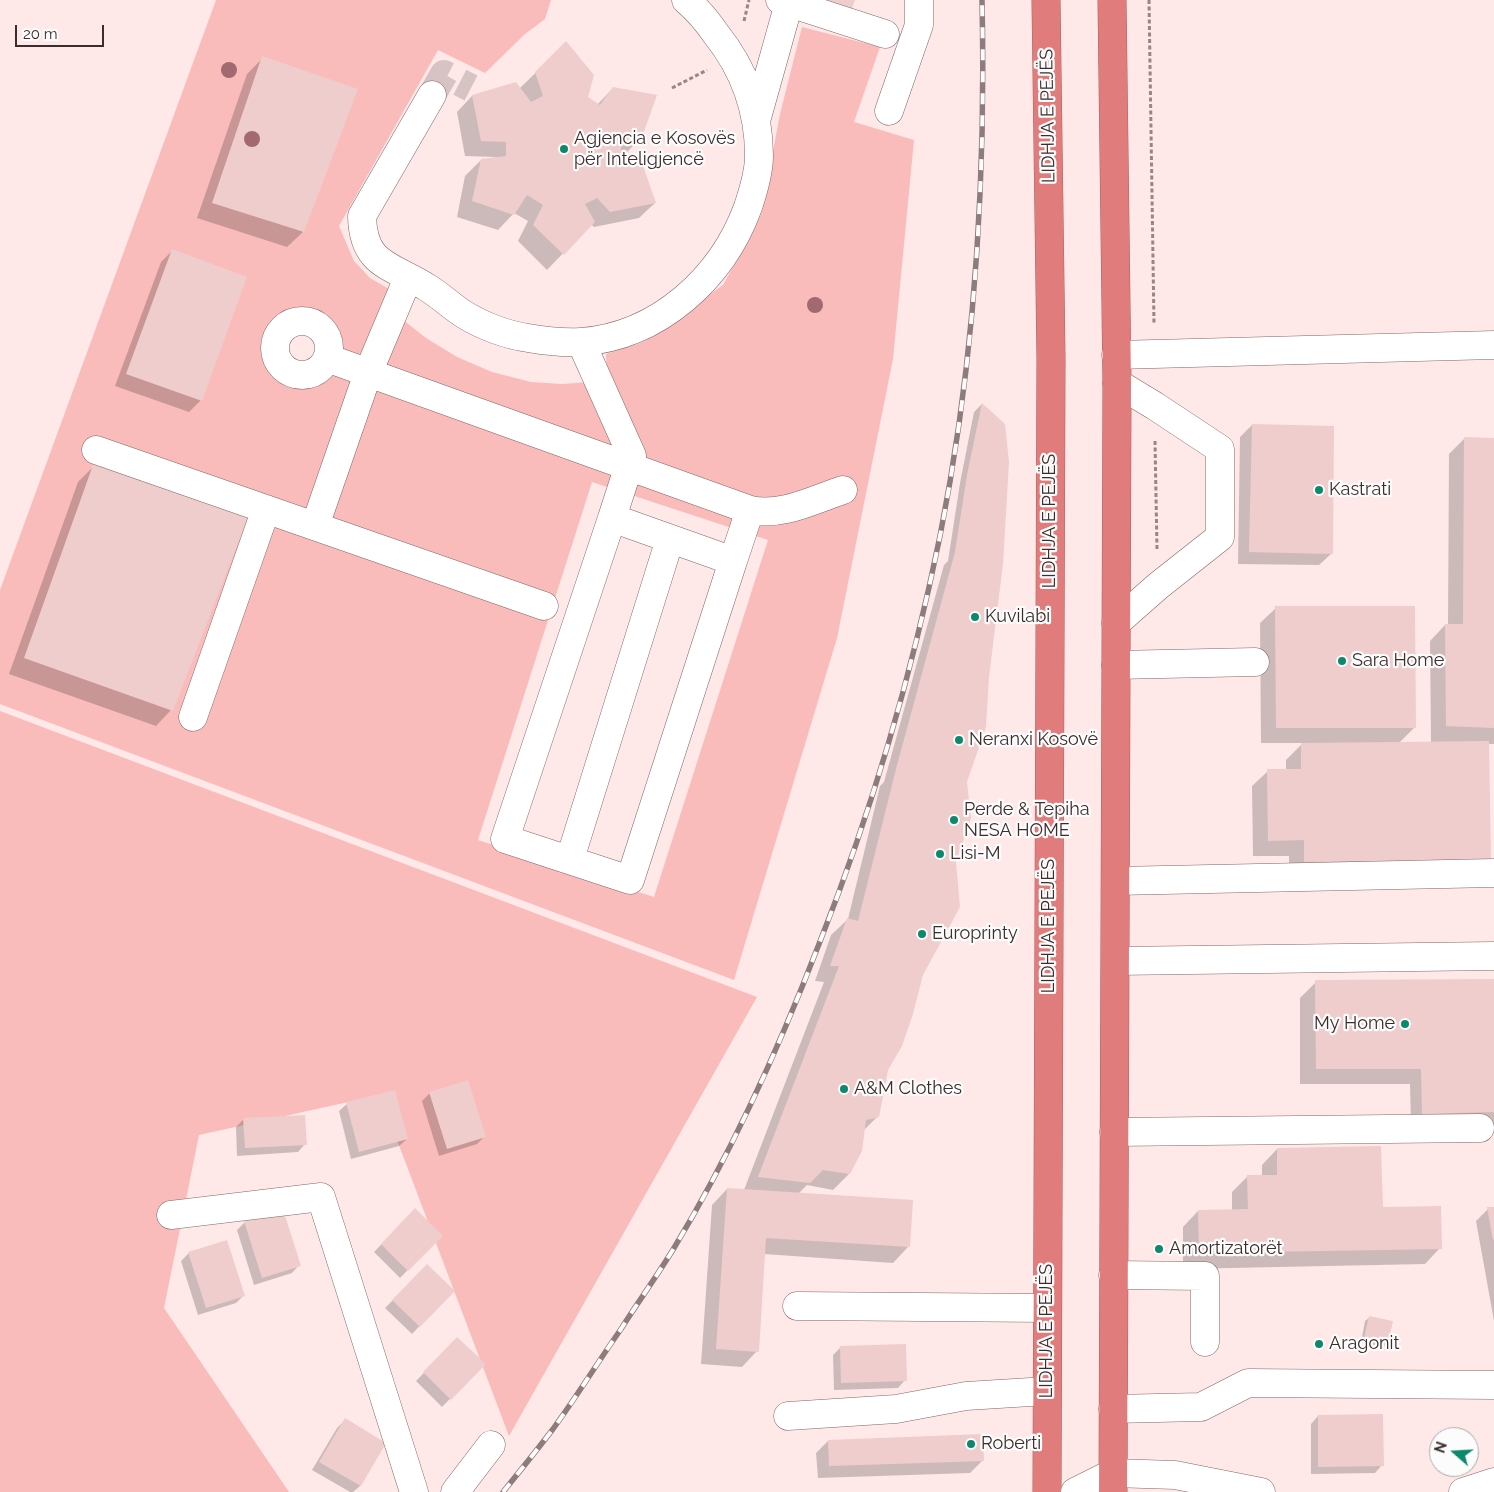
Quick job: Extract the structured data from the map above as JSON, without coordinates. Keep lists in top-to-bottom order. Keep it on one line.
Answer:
{"streets":{"highway":["LIDHJA E PEJËS"]},"places":["Agjencia e Kosovës për Inteligjencë","Kastrati","Kuvilabi","Sara Home","Neranxi Kosovë","Perde & Tepiha NESA HOME","Lisi-M","Europrinty","My Home","A&M Clothes","Amortizatorët","Aragonit","Roberti"],"scale_bar":"20 m","north":"left"}
